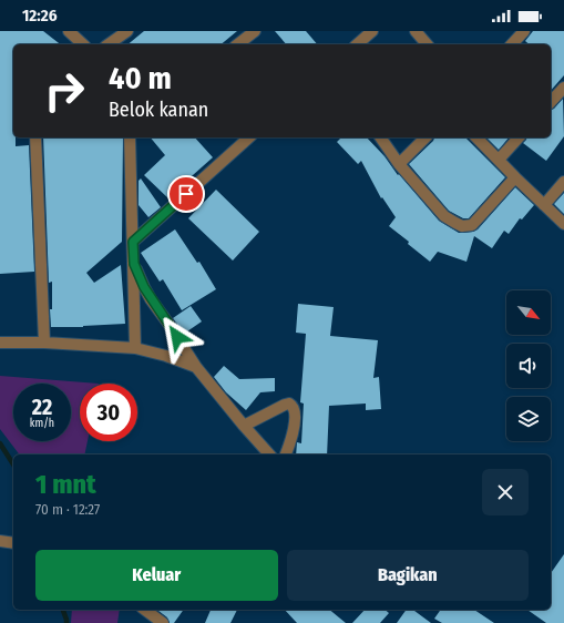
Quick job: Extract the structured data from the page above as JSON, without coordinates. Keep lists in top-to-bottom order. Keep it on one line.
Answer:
{"north":"bottom right","page":{"status":"12:26","turn":["40 m","Belok kanan"],"speed":"22 km/h","limit":"30","heading":["1 mnt","70 m · 12:27"],"buttons":["Keluar","Bagikan"]}}
